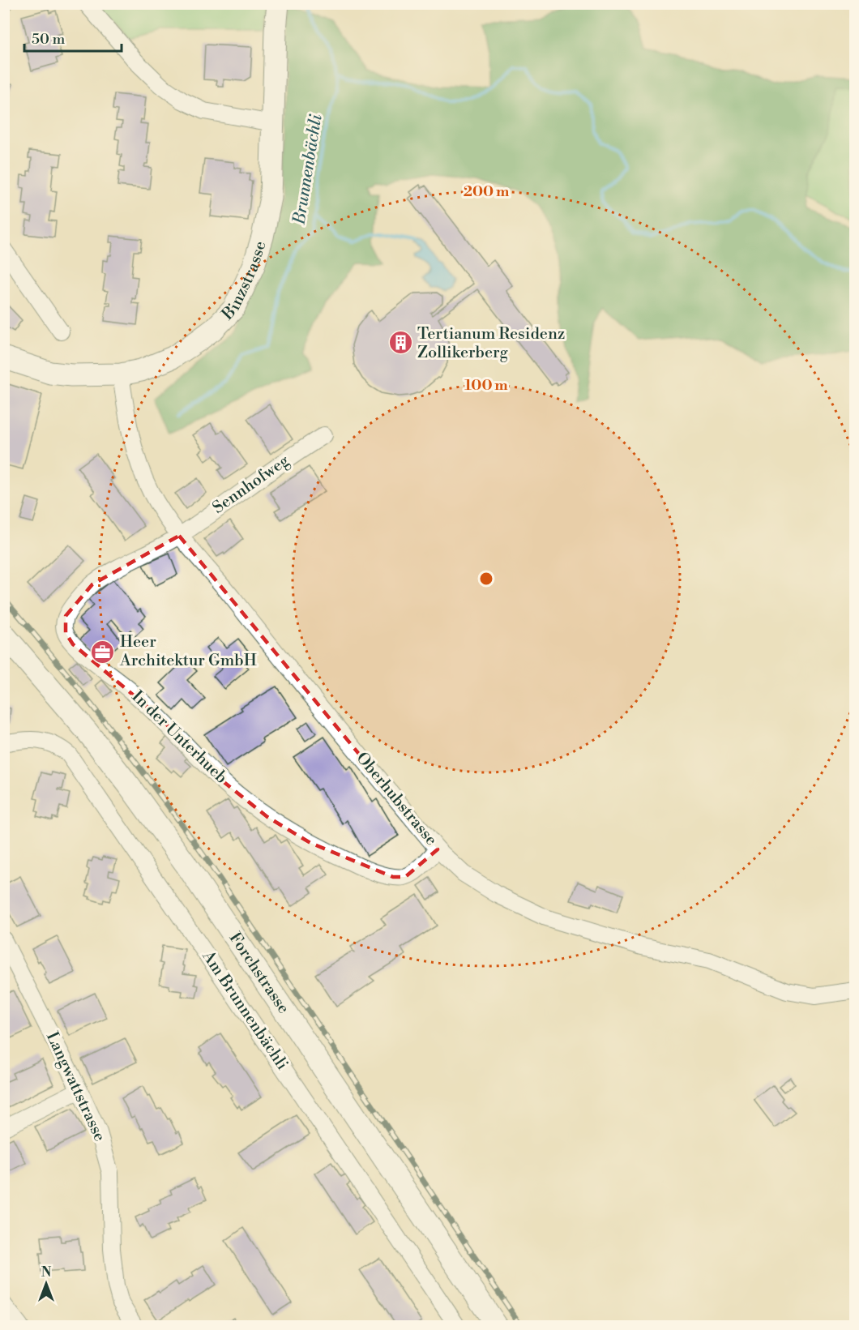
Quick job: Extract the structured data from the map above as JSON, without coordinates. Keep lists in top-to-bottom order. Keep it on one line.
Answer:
{"streets":{"main road":["Binzstrasse","Forchstrasse"],"street":["Sennhofweg","In der Unterhueb","Oberhubstrasse","Am Brunnenbächli","Langwattstrasse"]},"crossings":[["Binzstrasse","Oberhubstrasse"],["Sennhofweg","In der Unterhueb"],["Sennhofweg","Oberhubstrasse"],["In der Unterhueb","Oberhubstrasse"]],"water":["Brunnenbächli"],"places":{"building":["Tertianum Residenz Zollikerberg"],"office":["Heer Architektur GmbH"]},"scale_bar":"50 m","north":"top","rings":["200 m","100 m"]}
